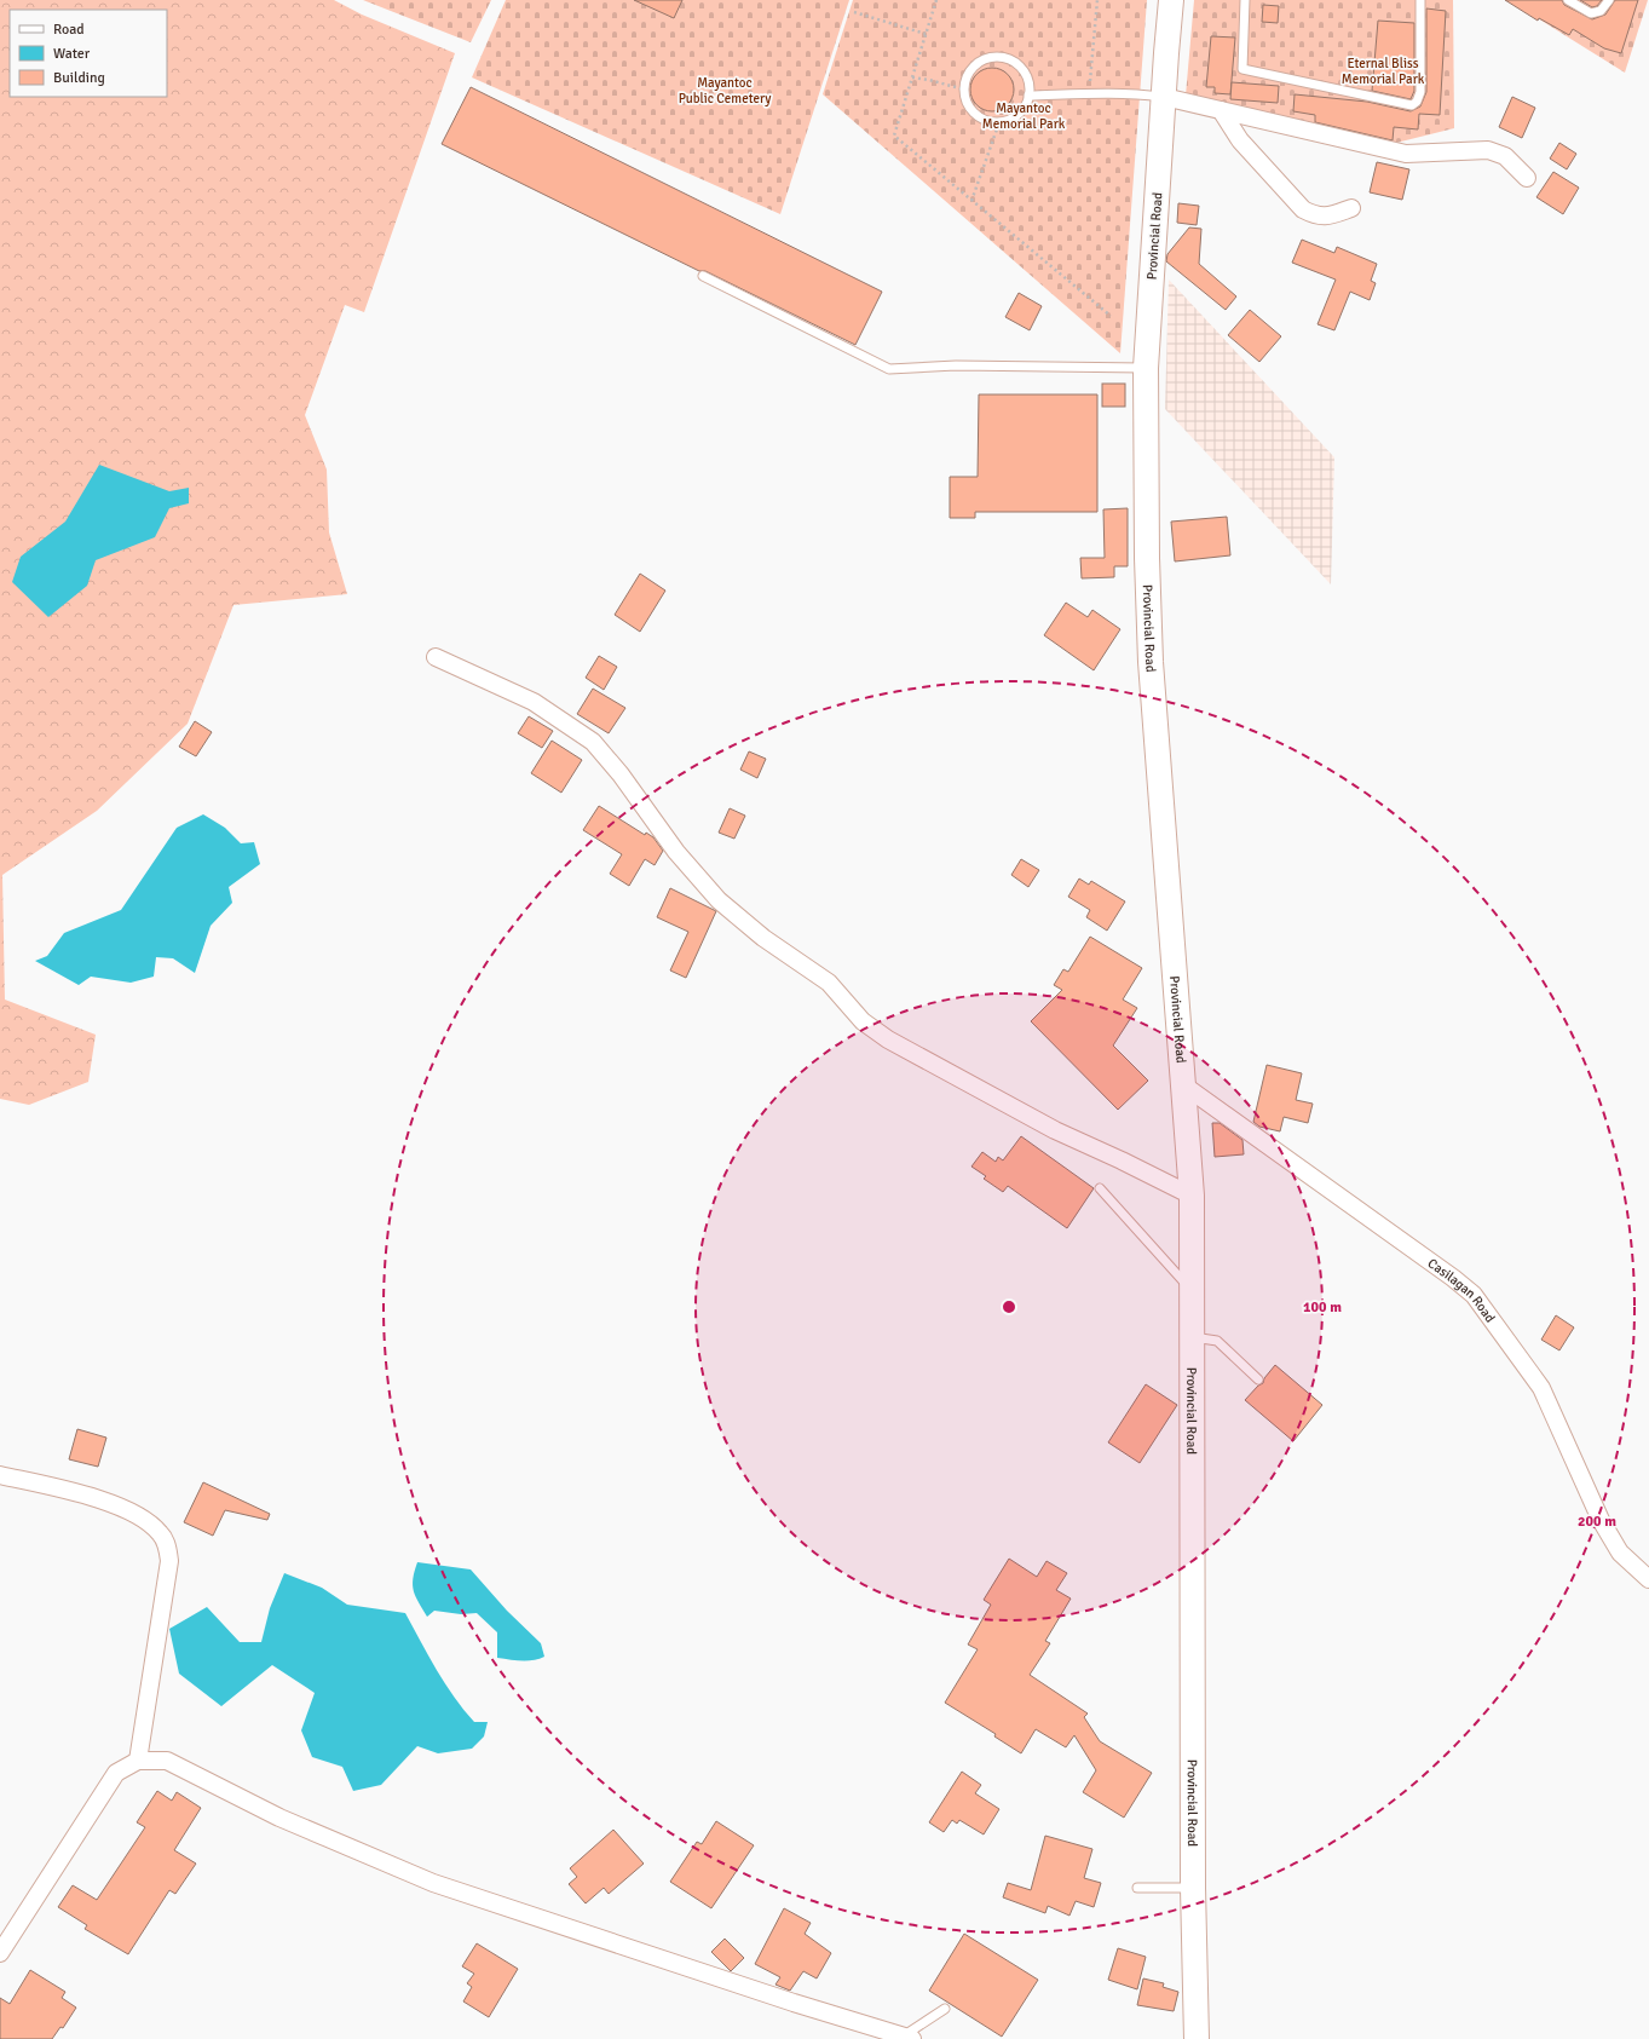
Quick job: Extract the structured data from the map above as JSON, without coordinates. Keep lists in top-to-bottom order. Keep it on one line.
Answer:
{"streets":{"main road":["Provincial Road"],"street":["Casilagan Road"]},"crossings":[["Provincial Road","Casilagan Road"]],"parks":["Eternal Bliss Memorial Park","Mayantoc Public Cemetery","Mayantoc Memorial Park"],"legend":["Road","Water","Building"],"rings":["100 m","200 m"]}
